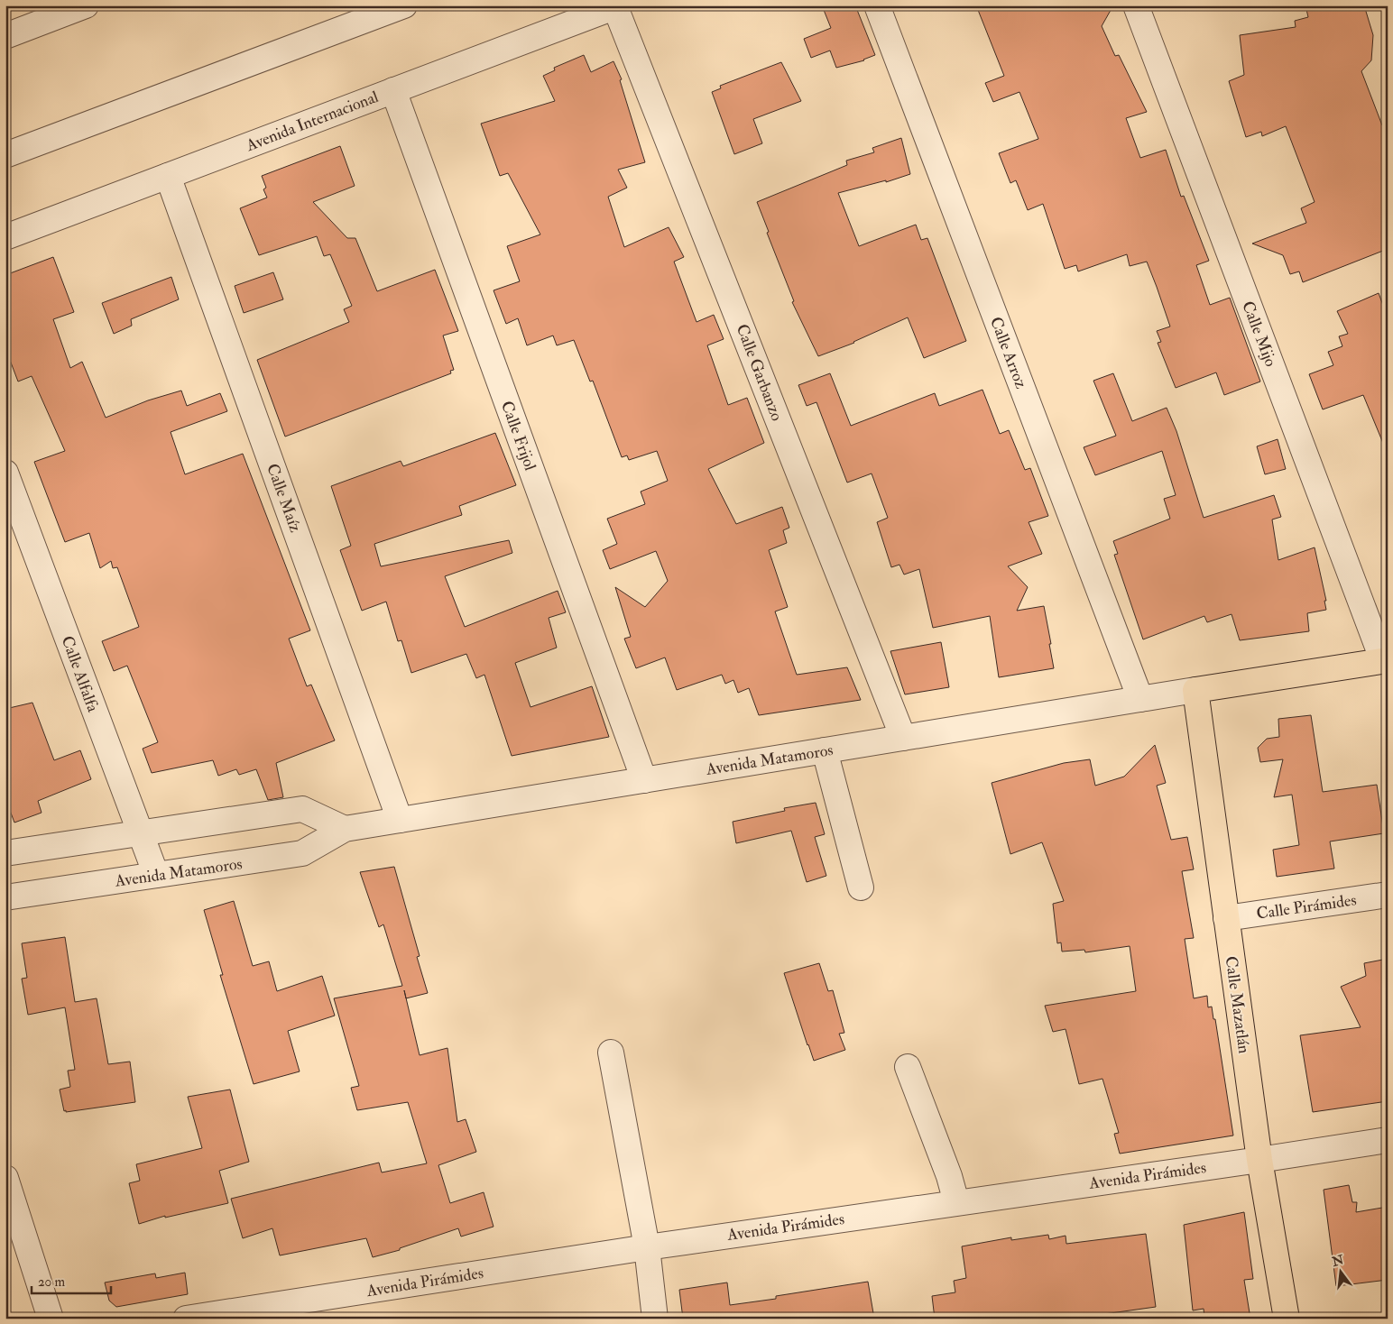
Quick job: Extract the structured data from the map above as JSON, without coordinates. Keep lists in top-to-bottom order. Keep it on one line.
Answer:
{"streets":{"main road":["Calle Mazatlán"],"street":["Avenida Internacional","Calle Mijo","Calle Arroz","Calle Garbanzo","Calle Frijol","Calle Maíz","Calle Alfalfa","Avenida Matamoros","Calle Pirámides","Avenida Pirámides"]},"crossings":[["Avenida Internacional","Calle Garbanzo"],["Avenida Internacional","Calle Frijol"],["Avenida Internacional","Calle Maíz"],["Calle Arroz","Avenida Matamoros"],["Calle Garbanzo","Avenida Matamoros"],["Calle Frijol","Avenida Matamoros"],["Calle Maíz","Avenida Matamoros"],["Calle Alfalfa","Avenida Matamoros"],["Avenida Matamoros","Calle Mazatlán"],["Calle Pirámides","Calle Mazatlán"],["Calle Mazatlán","Avenida Pirámides"]],"scale_bar":"20 m","north":"top"}
